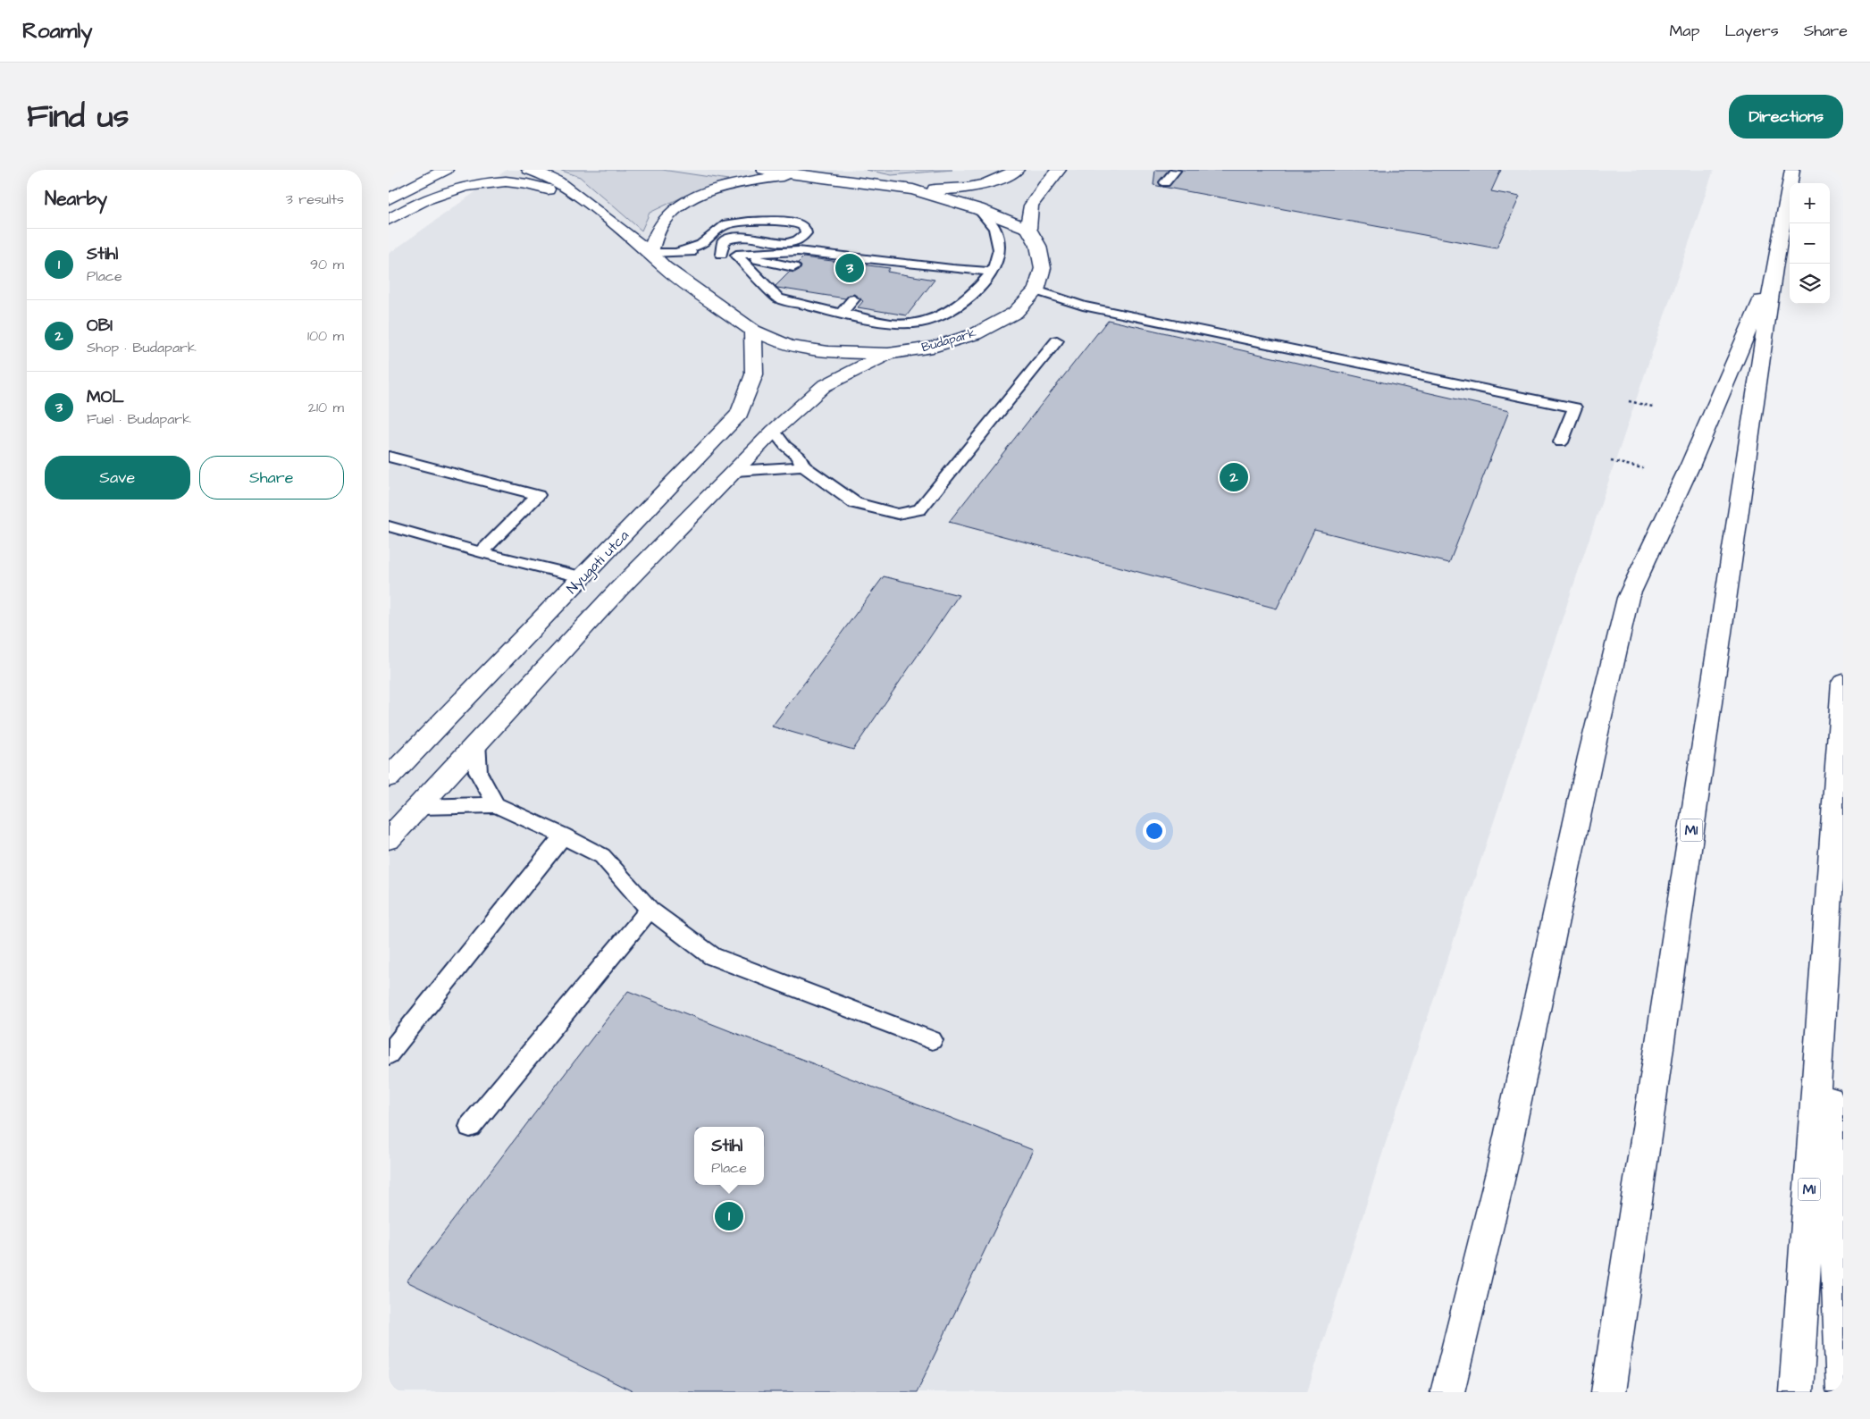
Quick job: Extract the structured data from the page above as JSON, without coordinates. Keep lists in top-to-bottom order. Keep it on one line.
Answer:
{"streets":{"main road":["Budapark","Nyugati utca","M1"]},"page":{"header":"Roamly","nav":["Map","Layers","Share"],"title":"Find us","buttons":["Directions",["Save","Share"]],"heading":["Nearby","3 results"],"map_buttons":["+","−"],"list":[{"mark":"1","name":"Stihl","note":"Place","value":"90 m"},{"mark":"2","name":"OBI","note":"Shop · Budapark","value":"100 m"},{"mark":"3","name":"MOL","note":"Fuel · Budapark","value":"210 m"}],"pins":["3","2","1"],"popup":["Stihl","Place"]}}
